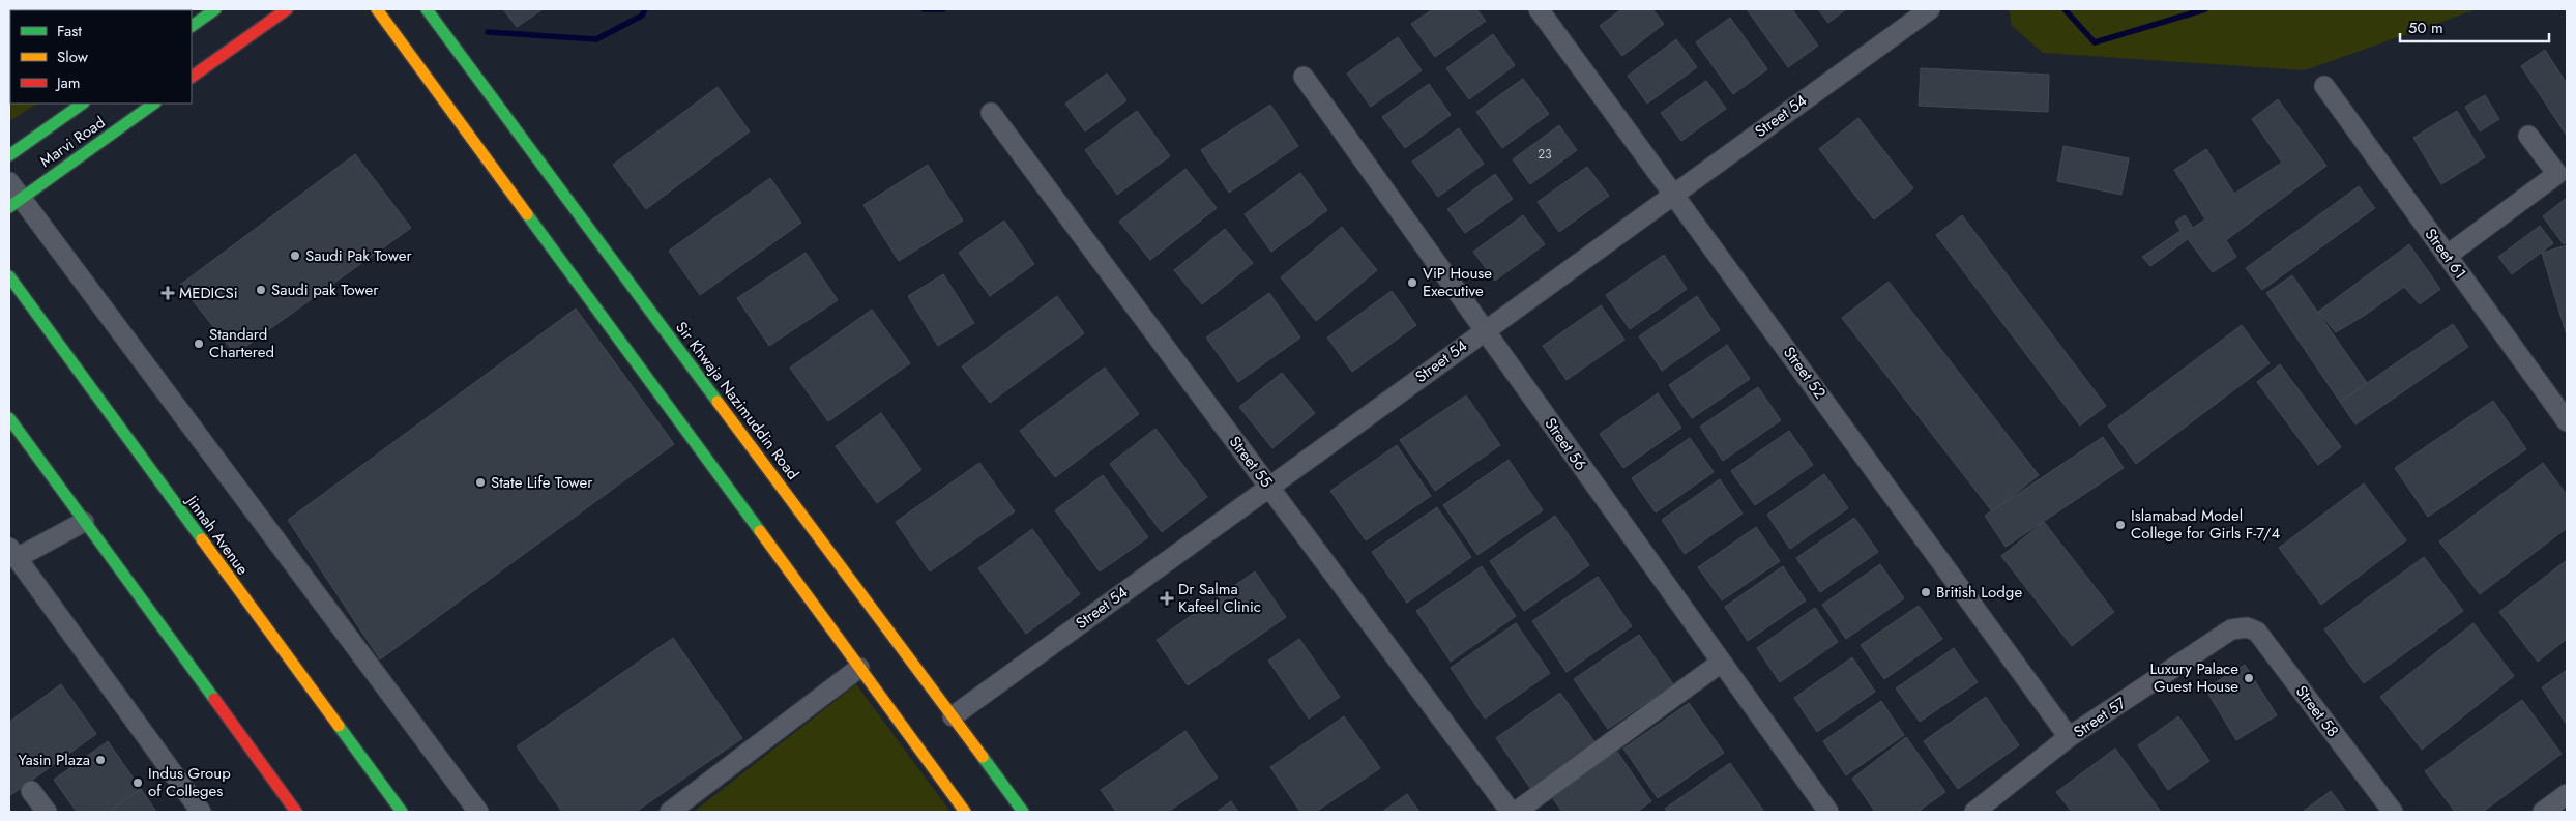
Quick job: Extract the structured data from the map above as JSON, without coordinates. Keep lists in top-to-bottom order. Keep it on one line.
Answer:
{"streets":{"main road":["Marvi Road","Sir Khwaja Nazimuddin Road","Jinnah Avenue"],"street":["Street 54","Street 61","Street 52","Street 56","Street 55","Street 58","Street 57"]},"crossings":[["Street 54","Street 52"],["Street 54","Sir Khwaja Nazimuddin Road"],["Street 54","Street 56"],["Street 54","Street 55"],["Street 52","Street 57"],["Street 58","Street 57"]],"places":{"other":["Saudi Pak Tower","ViP House Executive","Saudi pak Tower","Standard Chartered","State Life Tower","Islamabad Model College for Girls F-7/4","British Lodge","Luxury Palace Guest House","Yasin Plaza","Indus Group of Colleges"],"health":["MEDICSi","Dr Salma Kafeel Clinic"]},"house_numbers":["23"],"legend":["Fast","Slow","Jam"],"scale_bar":"50 m"}
